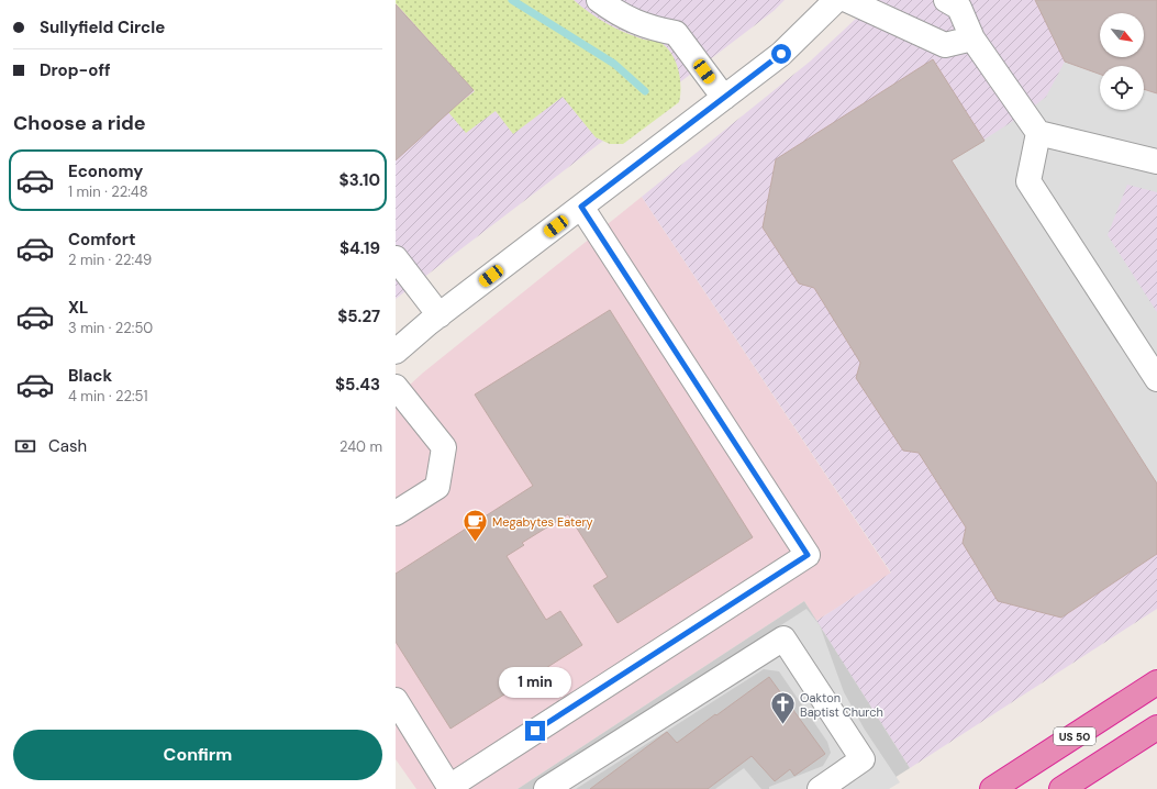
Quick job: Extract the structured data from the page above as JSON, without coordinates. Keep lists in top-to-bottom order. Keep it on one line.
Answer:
{"streets":{"highway":["US 50"]},"places":{"cafe":["Megabytes Eatery"],"church":["Oakton Baptist Church"]},"north":"bottom right","page":{"banner":["Sullyfield Circle","Drop-off"],"heading":"Choose a ride","list":[{"name":"Economy","note":"1 min · 22:48","value":"$3.10"},{"name":"Comfort","note":"2 min · 22:49","value":"$4.19"},{"name":"XL","note":"3 min · 22:50","value":"$5.27"},{"name":"Black","note":"4 min · 22:51","value":"$5.43"}],"pay":["Cash","240 m"],"bubble":"1 min","buttons":"Confirm"}}
